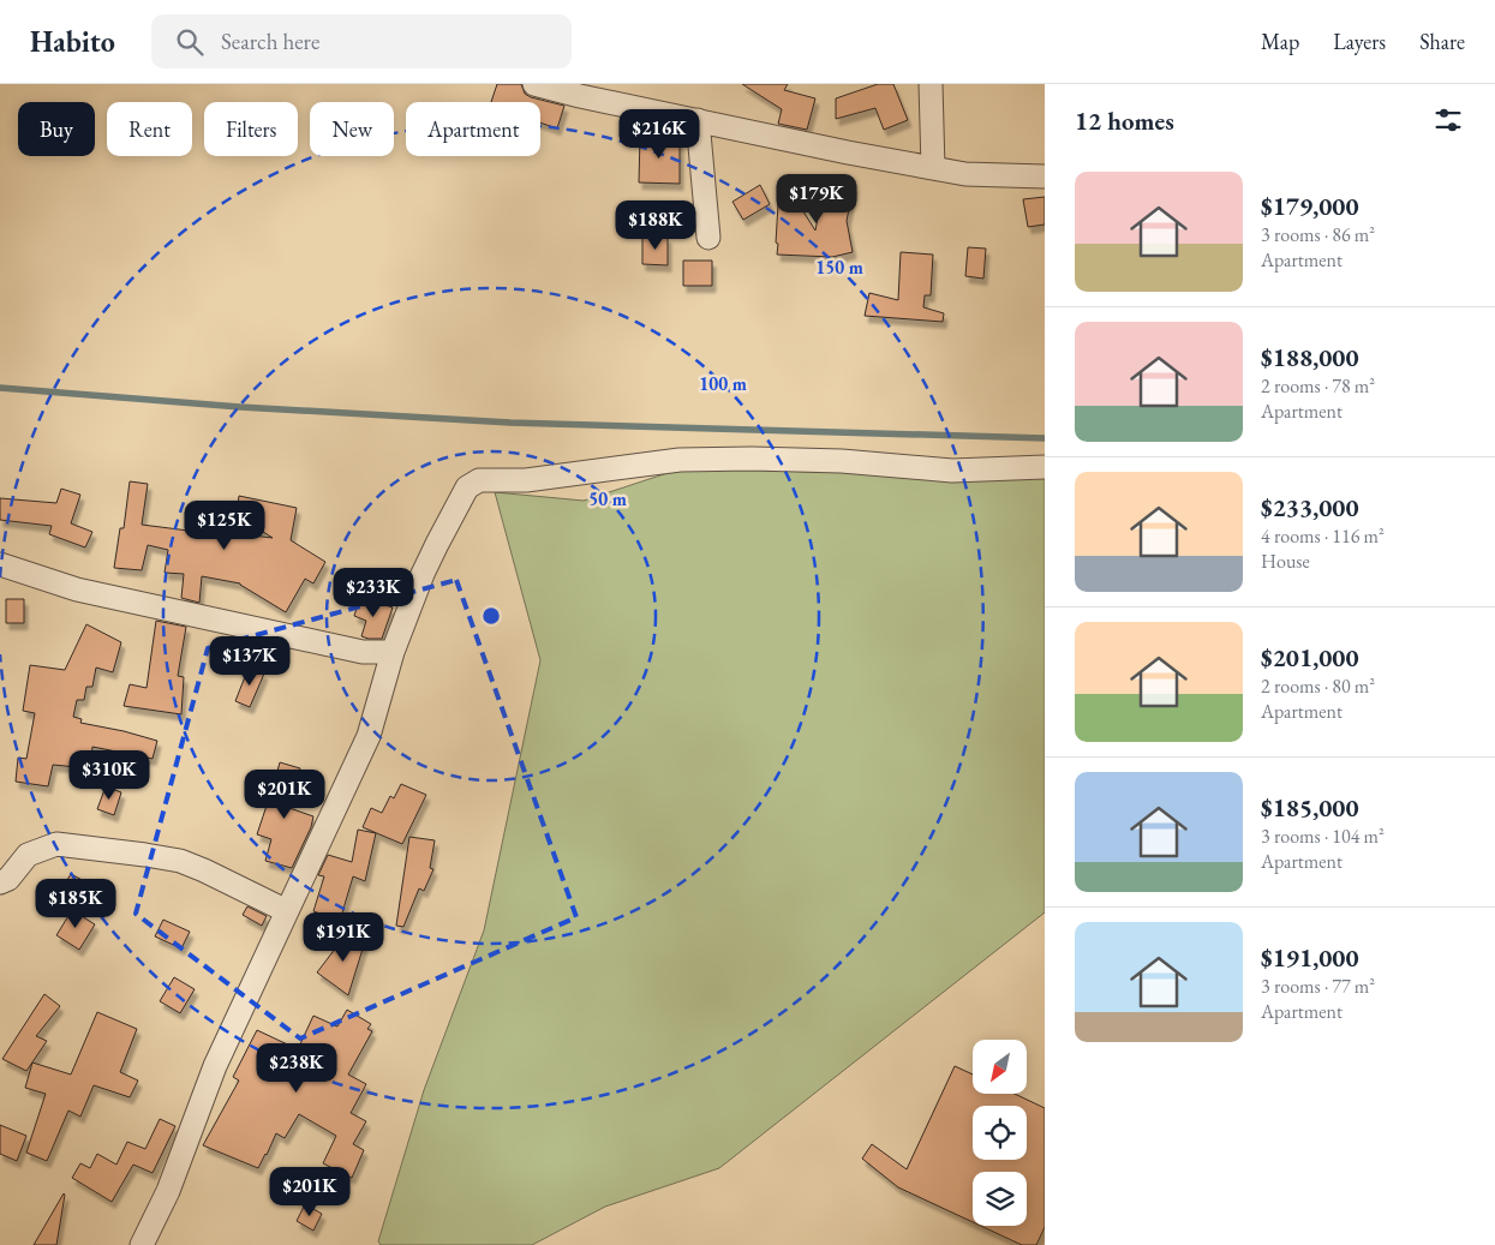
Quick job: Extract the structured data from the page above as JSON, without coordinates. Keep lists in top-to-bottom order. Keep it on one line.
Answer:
{"north":"bottom left","page":{"header":"Habito","search":"Search here","nav":["Map","Layers","Share"],"heading":"12 homes","chip":["Buy","Rent","Filters","New","Apartment"],"price":["$216K","$179K","$188K","$125K","$233K","$137K","$310K","$201K","$185K","$191K","$238K","$201K"],"list":[{"name":"$179,000","note":"3 rooms · 86 m² · Apartment"},{"name":"$188,000","note":"2 rooms · 78 m² · Apartment"},{"name":"$233,000","note":"4 rooms · 116 m² · House"},{"name":"$201,000","note":"2 rooms · 80 m² · Apartment"},{"name":"$185,000","note":"3 rooms · 104 m² · Apartment"},{"name":"$191,000","note":"3 rooms · 77 m² · Apartment"}]},"rings":["150 m","100 m","50 m"]}
